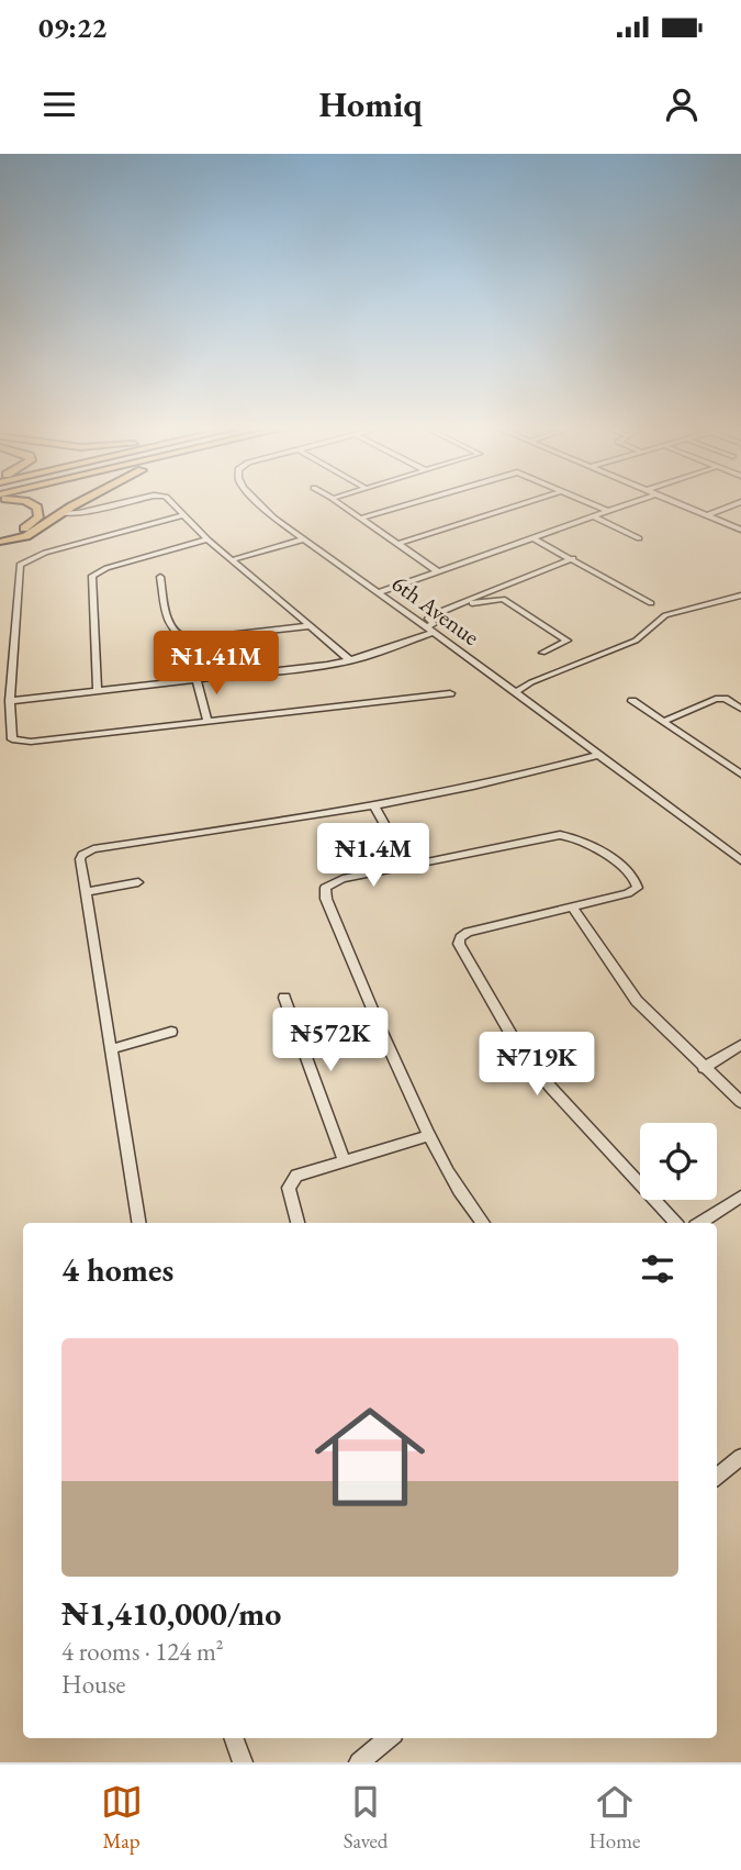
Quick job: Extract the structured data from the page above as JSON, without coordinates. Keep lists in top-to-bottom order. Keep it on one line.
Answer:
{"streets":{"street":["6th Avenue"]},"page":{"status":"09:22","header":"Homiq","price":["₦1.41M","₦1.4M","₦572K","₦719K"],"heading":"4 homes","list":[{"name":"₦1,410,000/mo","note":"4 rooms · 124 m² · House"}],"tabs":["Map","Saved","Home"]}}
